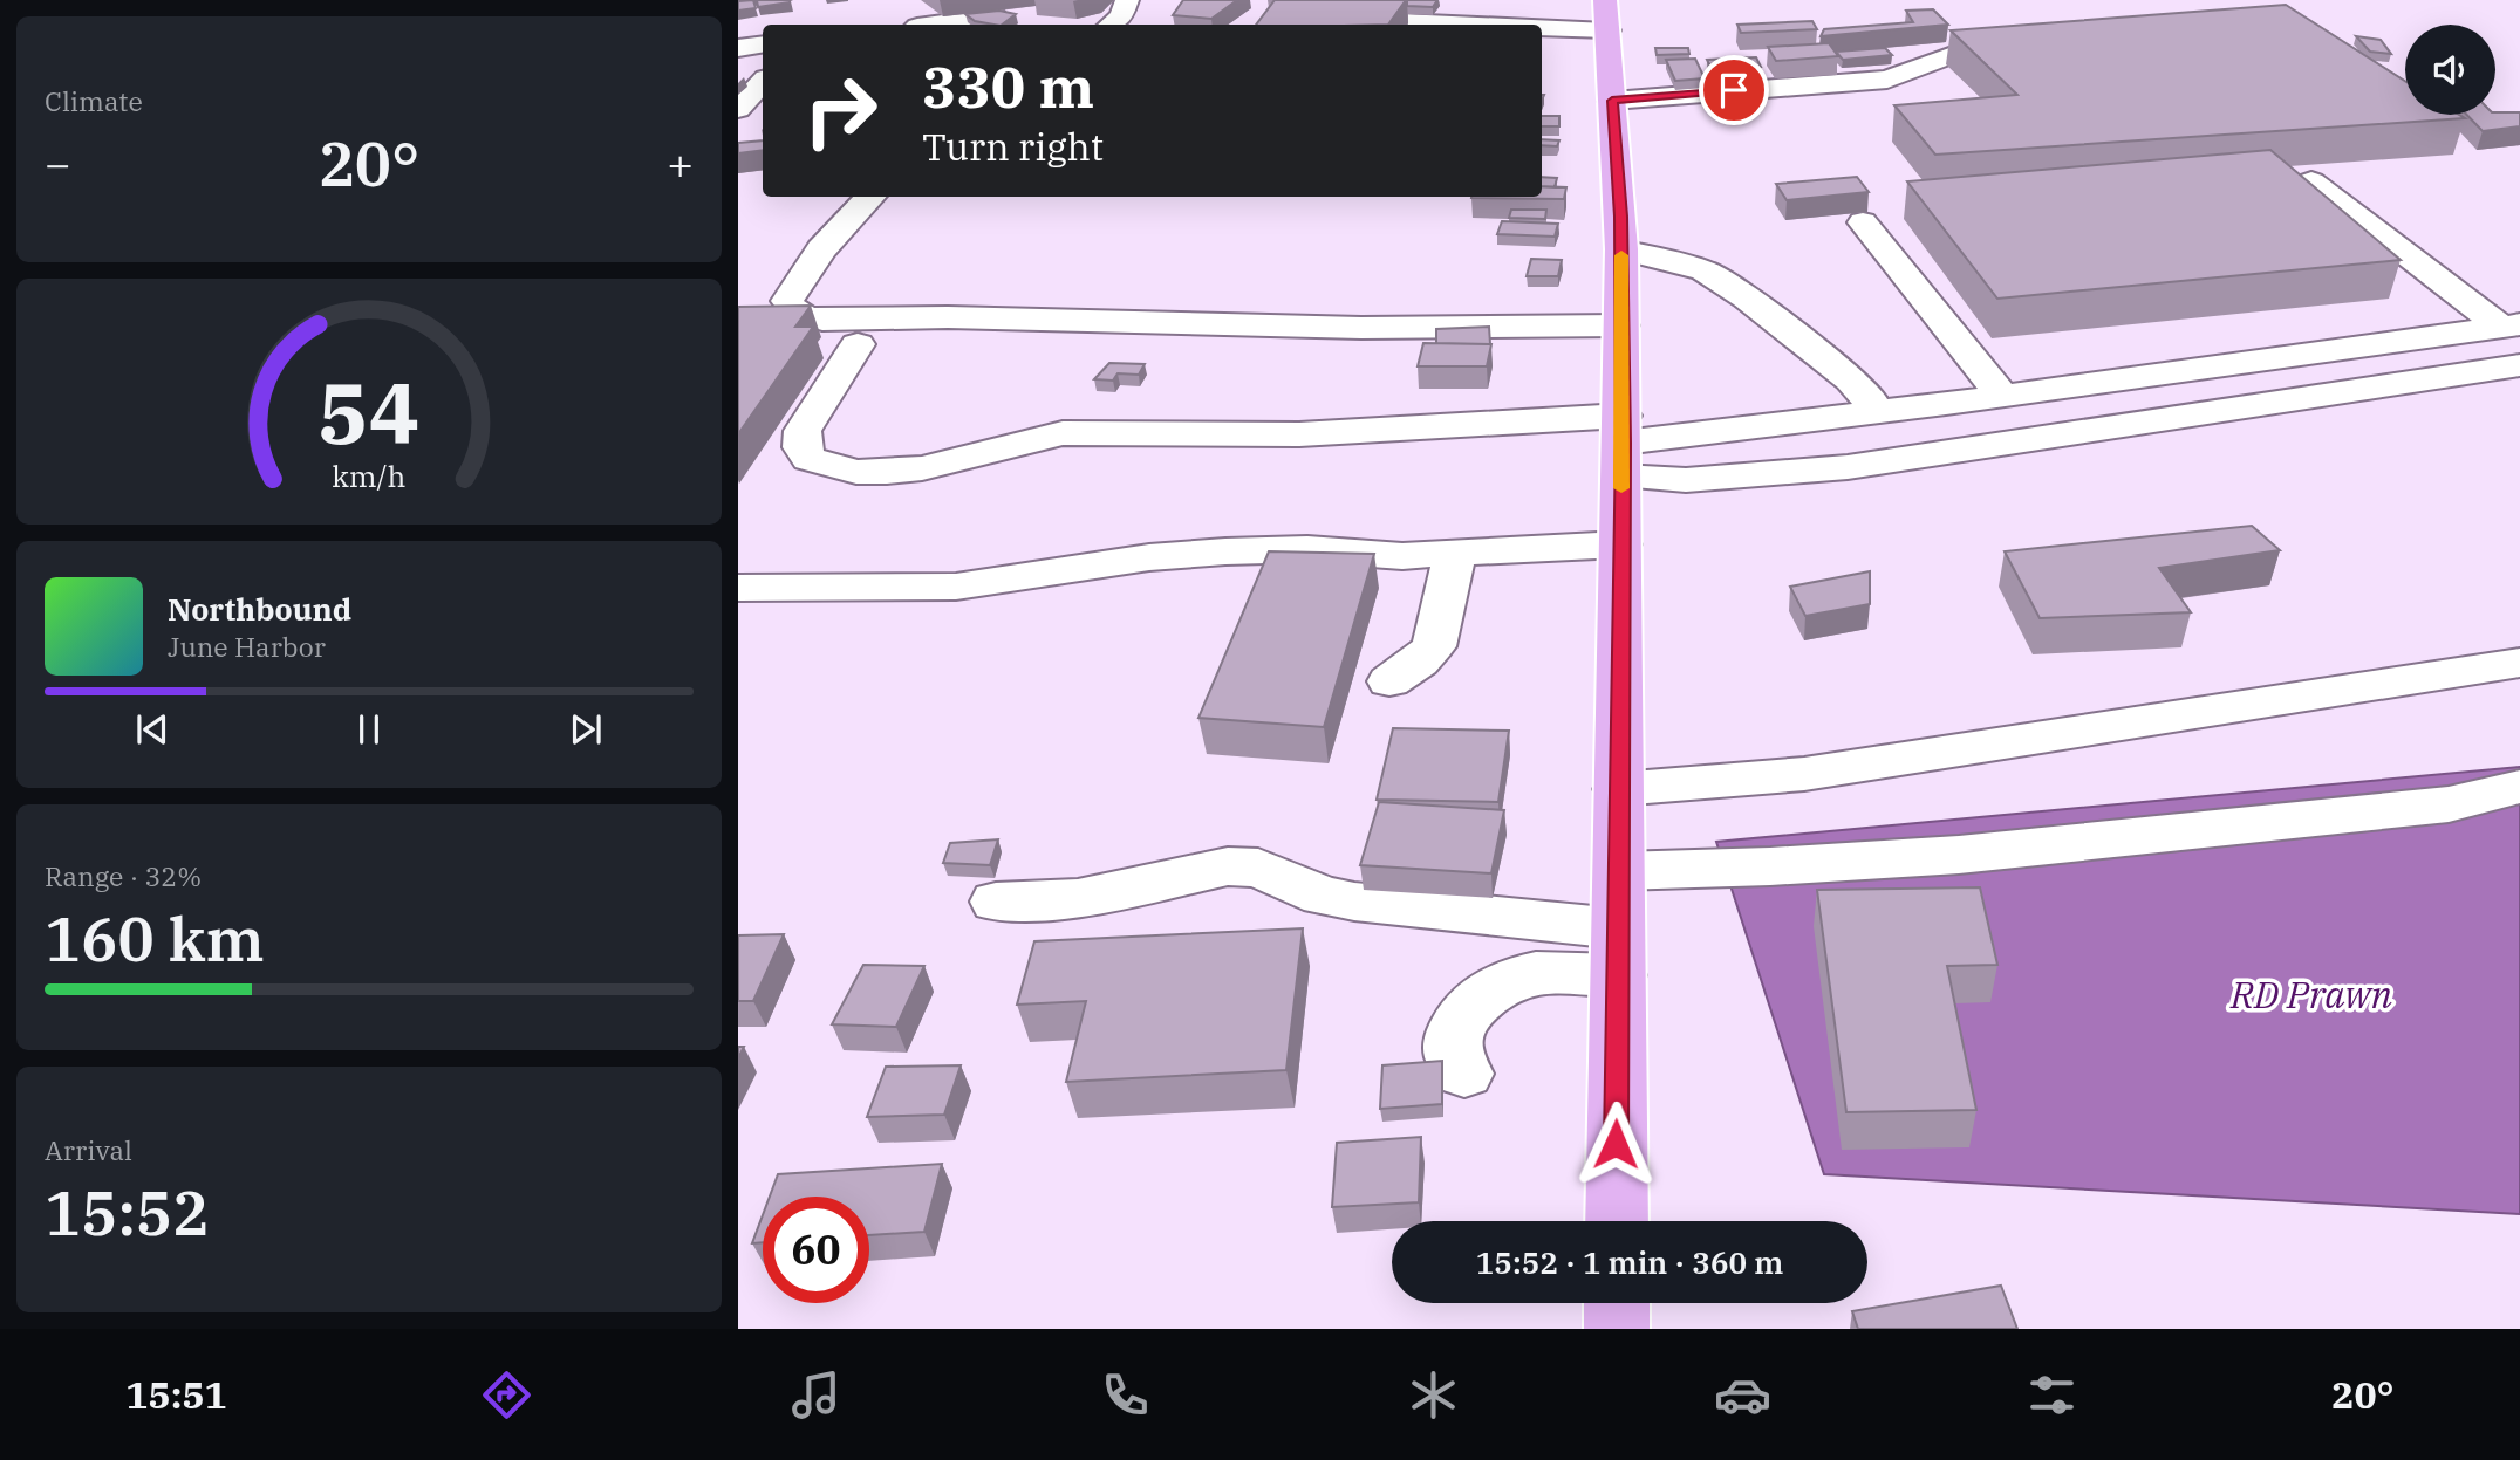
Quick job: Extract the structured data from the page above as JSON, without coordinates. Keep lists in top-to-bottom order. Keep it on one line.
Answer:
{"water":["RD Prawn"],"page":{"tile":["Climate",["Range · 32%","160 km"],["Arrival","15:52"]],"turn":["330 m","Turn right"],"heat":["−","20°","+"],"song":["Northbound","June Harbor"],"limit":"60","trip":"15:52 · 1 min · 360 m","tabs":["15:51","20°"],"gauge":["54","km/h"]}}
